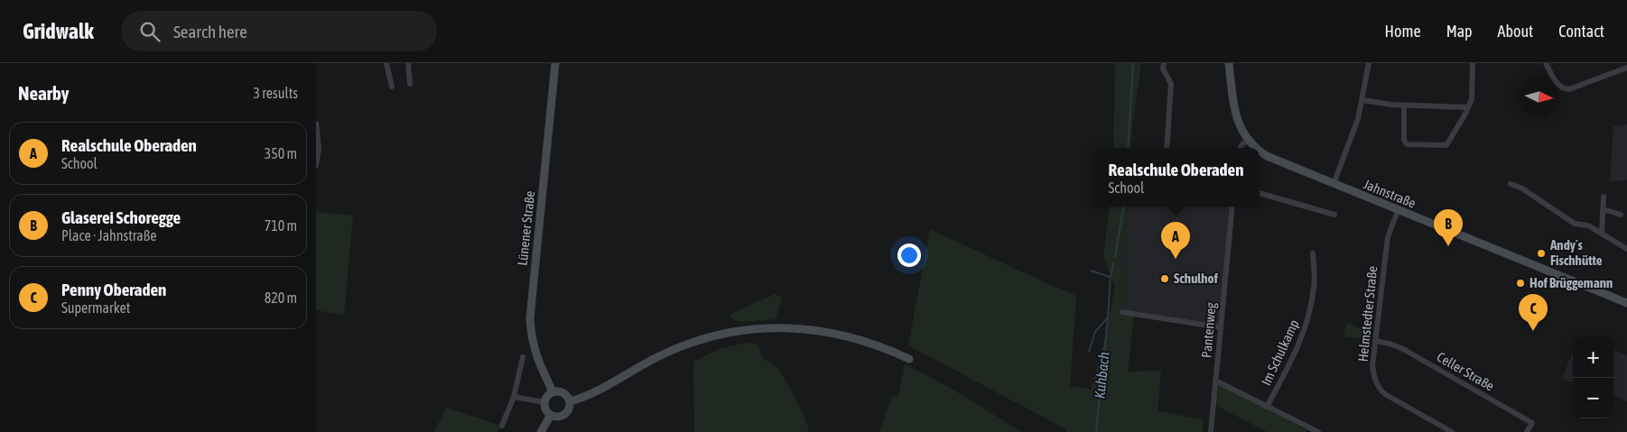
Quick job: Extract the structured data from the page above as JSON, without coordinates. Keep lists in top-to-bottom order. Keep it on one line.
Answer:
{"streets":{"main road":["Jahnstraße","Lünener Straße"],"street":["Helmstedter Straße","Pantenweg","Im Schulkamp","Celler Straße"]},"crossings":[["Jahnstraße","Helmstedter Straße"],["Helmstedter Straße","Celler Straße"]],"water":["Kuhbach"],"places":["Andy´s Fischhütte","Schulhof","Hof Brüggemann"],"north":"right","page":{"header":"Gridwalk","search":"Search here","nav":["Home","Map","About","Contact"],"heading":["Nearby","3 results"],"list":[{"mark":"A","name":"Realschule Oberaden","note":"School","value":"350 m"},{"mark":"B","name":"Glaserei Schoregge","note":"Place · Jahnstraße","value":"710 m"},{"mark":"C","name":"Penny Oberaden","note":"Supermarket","value":"820 m"}],"popup":["Realschule Oberaden","School"],"pins":["B","A","C"],"map_buttons":["+","−"]}}
